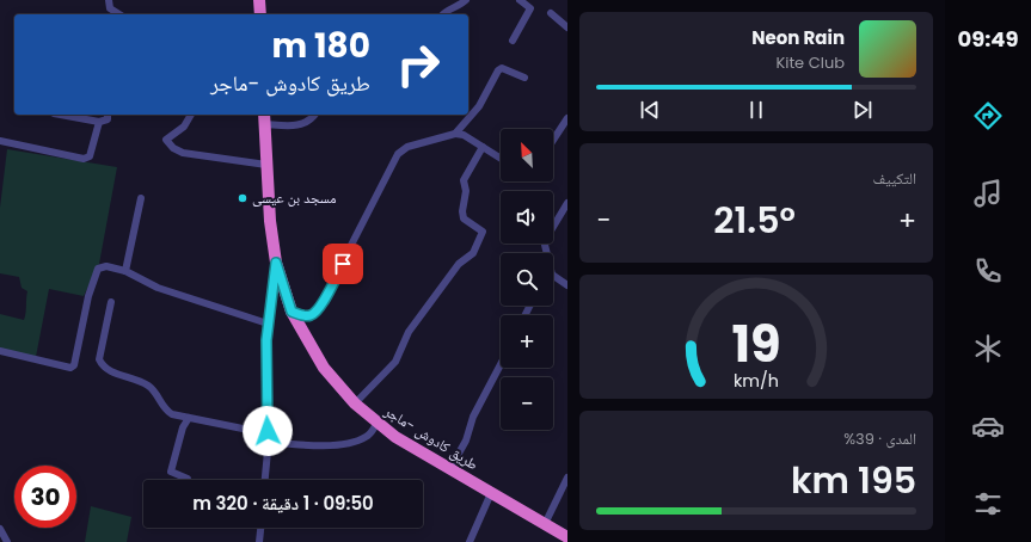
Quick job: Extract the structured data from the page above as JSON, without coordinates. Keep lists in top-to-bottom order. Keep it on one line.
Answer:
{"streets":{"highway":["طريق كادوش -ماجر"]},"places":["مسجد بن عيسى"],"north":"top left","page":{"tabs":"09:49","turn":["180 m","طريق كادوش -ماجر"],"song":["Neon Rain","Kite Club"],"map_buttons":["+","−"],"tile":["التكييف",["المدى · 39%","195 km"]],"heat":["−","21.5°","+"],"limit":"30","trip":"09:50 · 1 دقيقة · 320 m","gauge":["19","km/h"]}}
